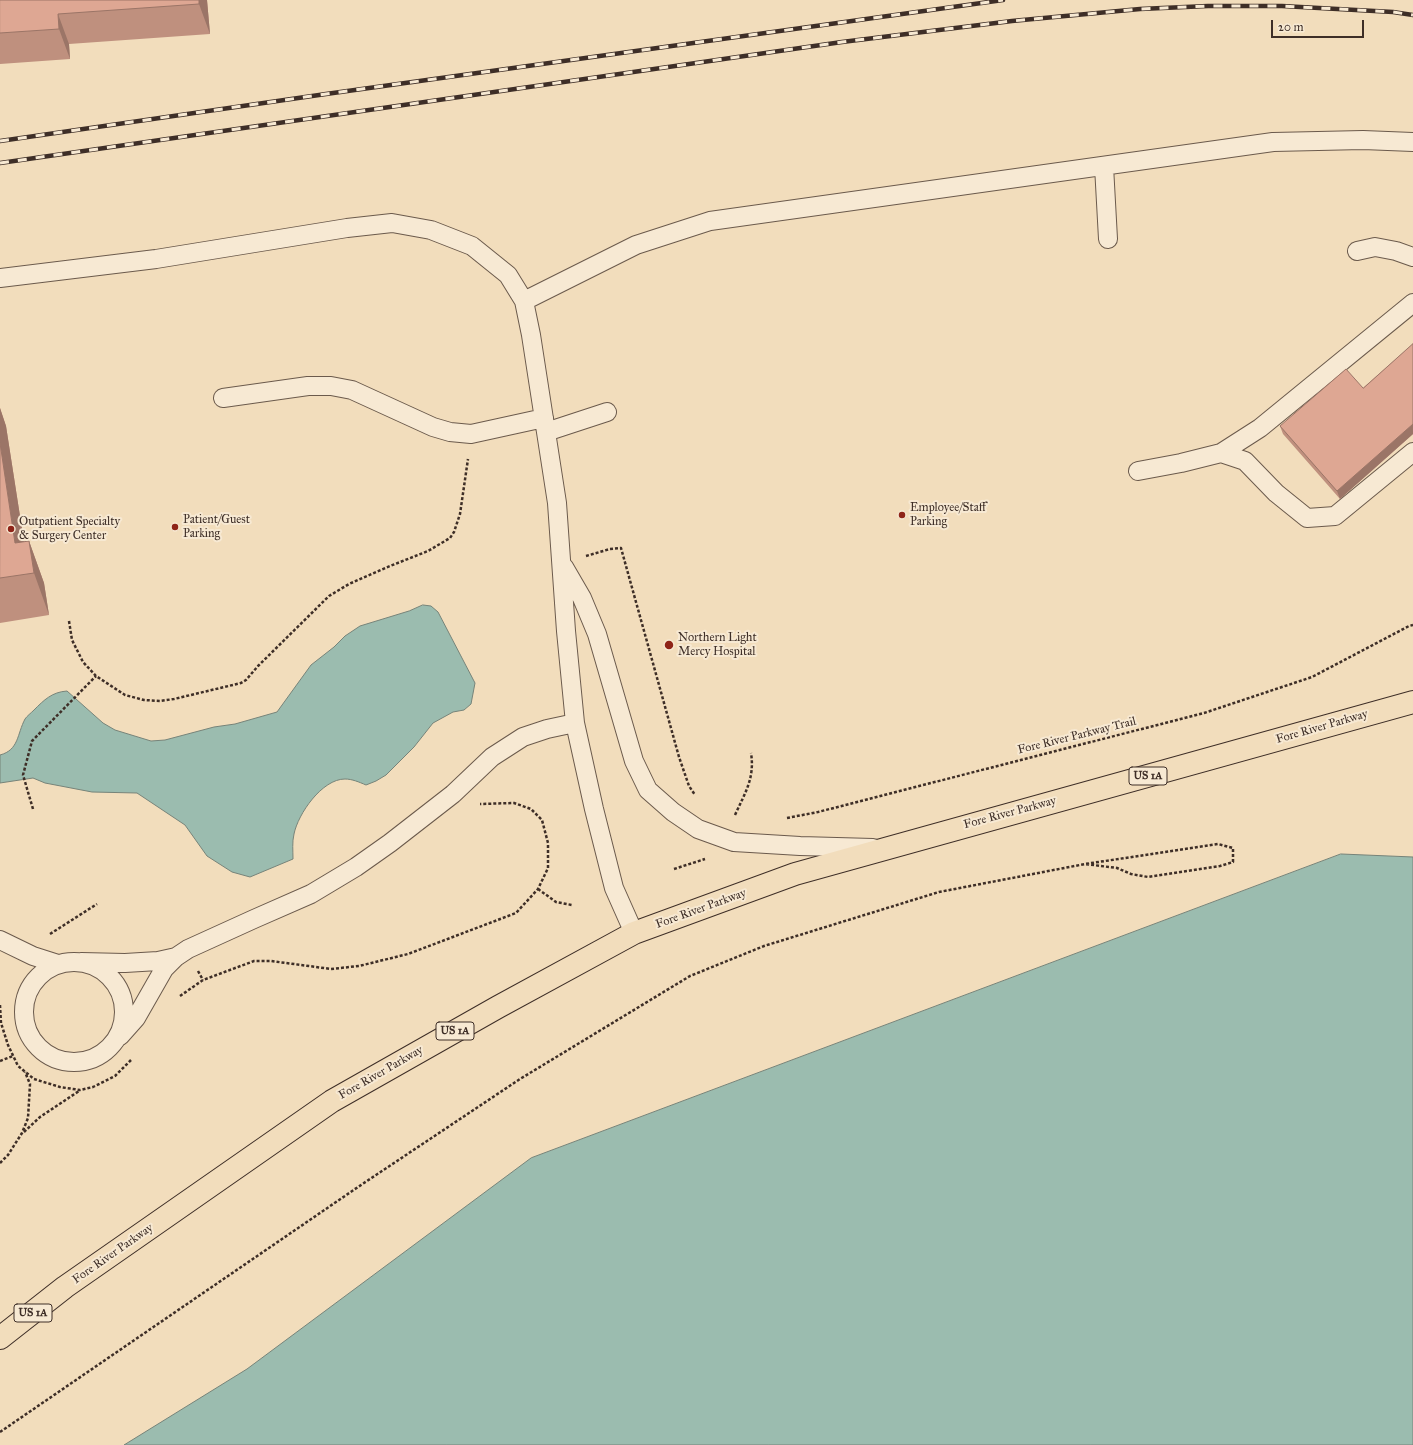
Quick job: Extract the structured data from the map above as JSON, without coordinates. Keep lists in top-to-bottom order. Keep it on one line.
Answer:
{"streets":{"main road":["Fore River Parkway","US 1A"],"path":["Fore River Parkway Trail"]},"places":["Employee/Staff Parking","Patient/Guest Parking","Outpatient Specialty & Surgery Center","Northern Light Mercy Hospital"],"scale_bar":"20 m"}
